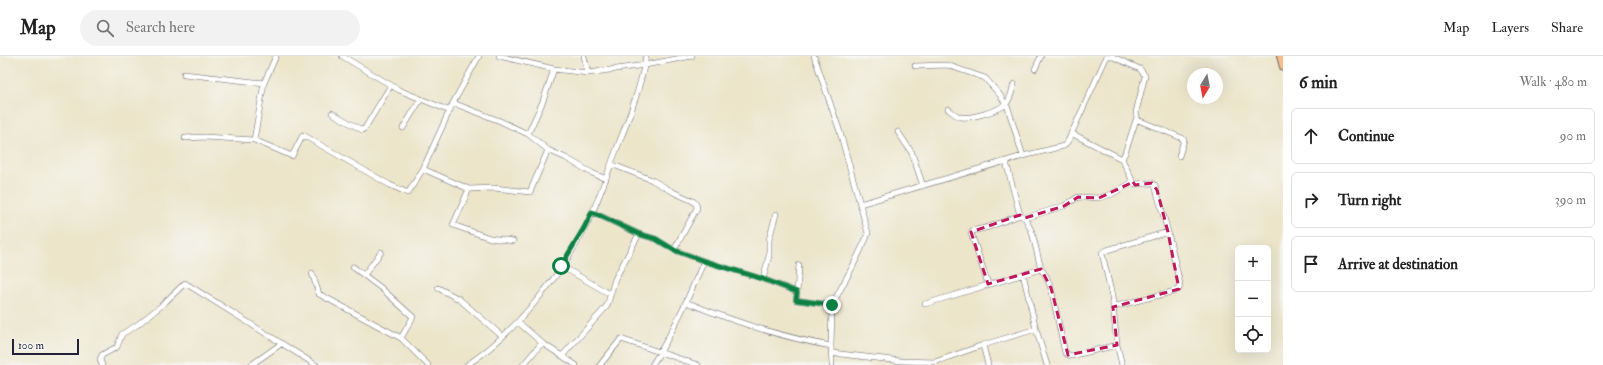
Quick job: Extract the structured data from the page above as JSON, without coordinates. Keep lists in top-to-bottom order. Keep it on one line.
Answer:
{"scale_bar":"100 m","north":"bottom","page":{"header":"Map","search":"Search here","nav":["Map","Layers","Share"],"heading":["6 min","Walk · 480 m"],"list":[["Continue","90 m"],["Turn right","390 m"],"Arrive at destination"],"map_buttons":["+","−"],"scale":"100 m"}}
